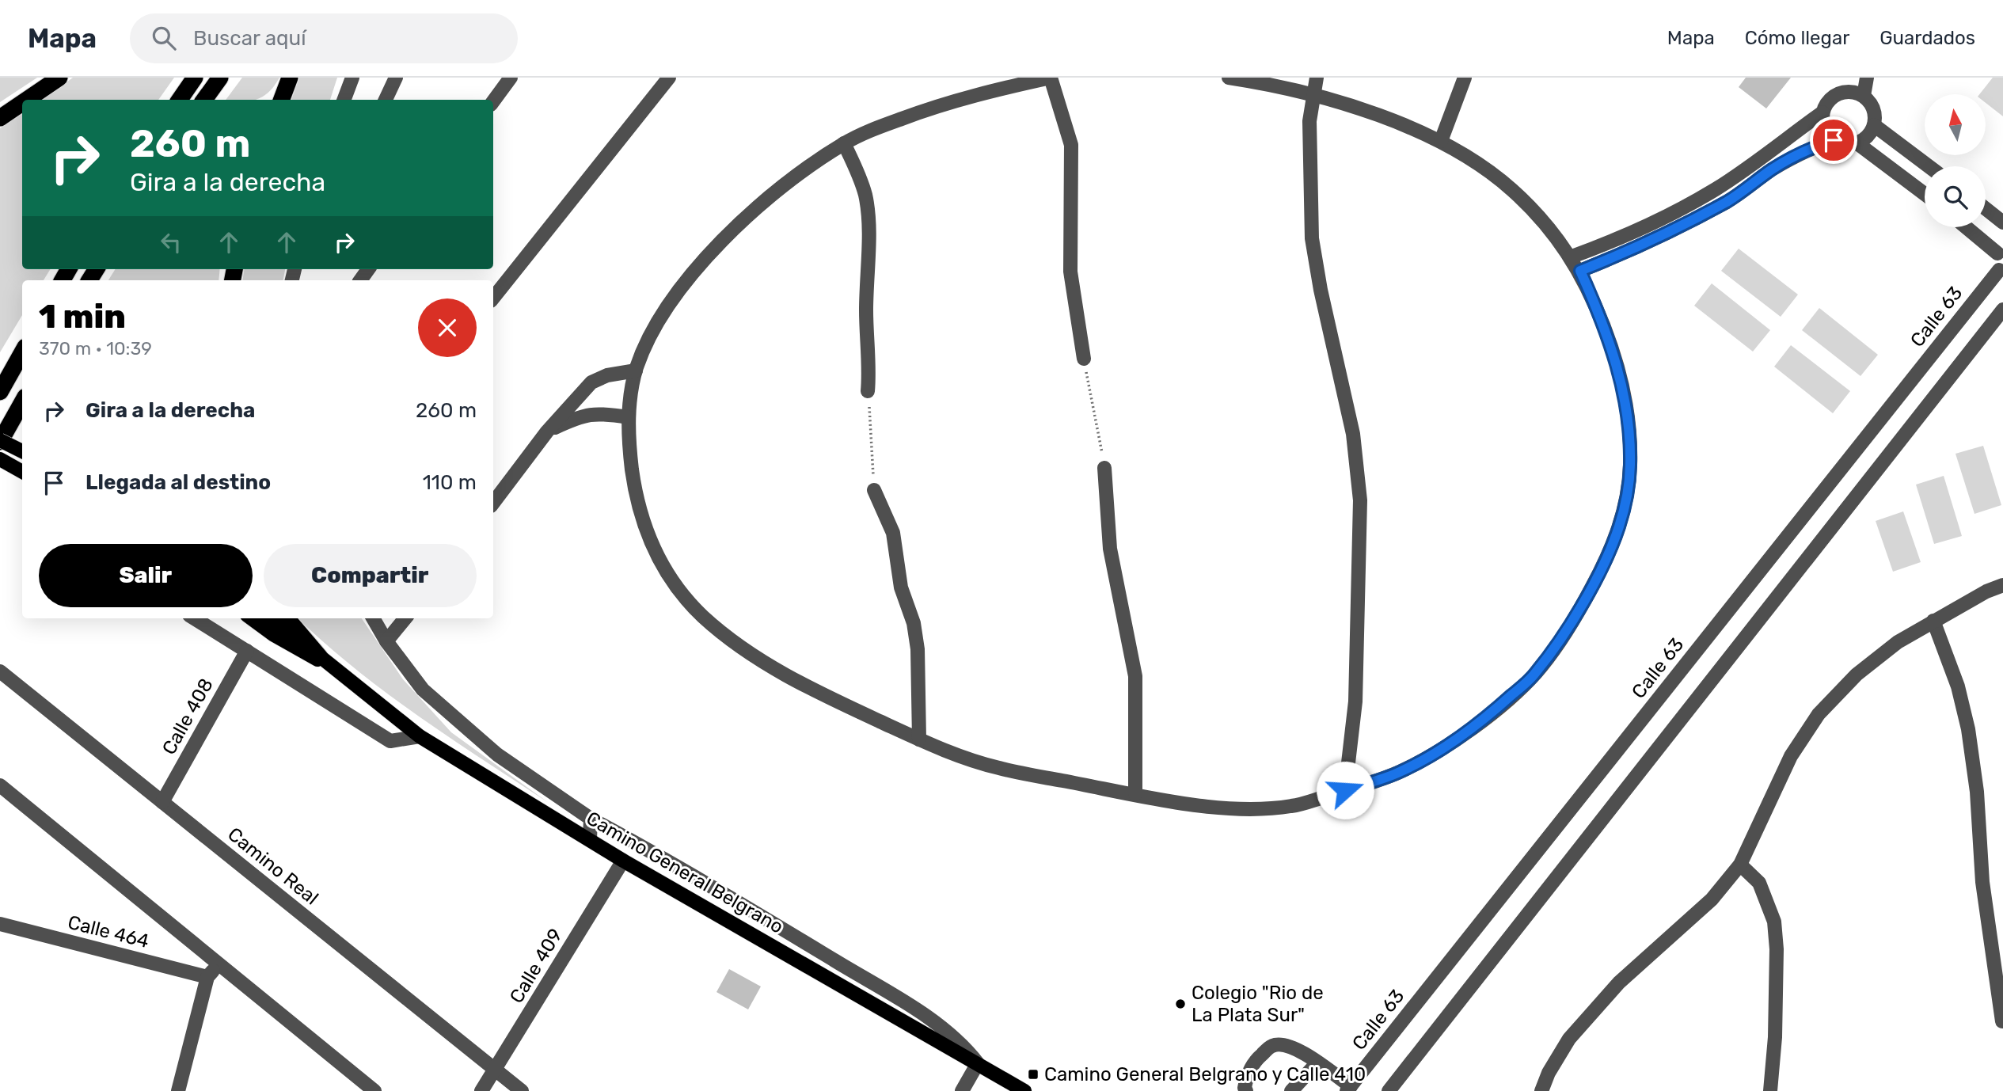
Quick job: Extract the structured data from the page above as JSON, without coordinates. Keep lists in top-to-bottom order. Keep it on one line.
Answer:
{"streets":{"main road":["Camino General Belgrano"],"street":["Calle 63","Calle 408","Camino Real","Calle 464","Calle 409"]},"crossings":[["Calle 408","Camino Real"],["Camino Real","Calle 409"],["Camino General Belgrano","Calle 409"]],"places":{"other":["Colegio \"Rio de La Plata Sur\""],"transit":["Camino General Belgrano y Calle 410"]},"north":"top","page":{"header":"Mapa","search":"Buscar aquí","nav":["Mapa","Cómo llegar","Guardados"],"turn":["260 m","Gira a la derecha"],"heading":["1 min","370 m · 10:39"],"list":[{"name":"Gira a la derecha","value":"260 m"},{"name":"Llegada al destino","value":"110 m"}],"buttons":["Salir","Compartir"]}}
